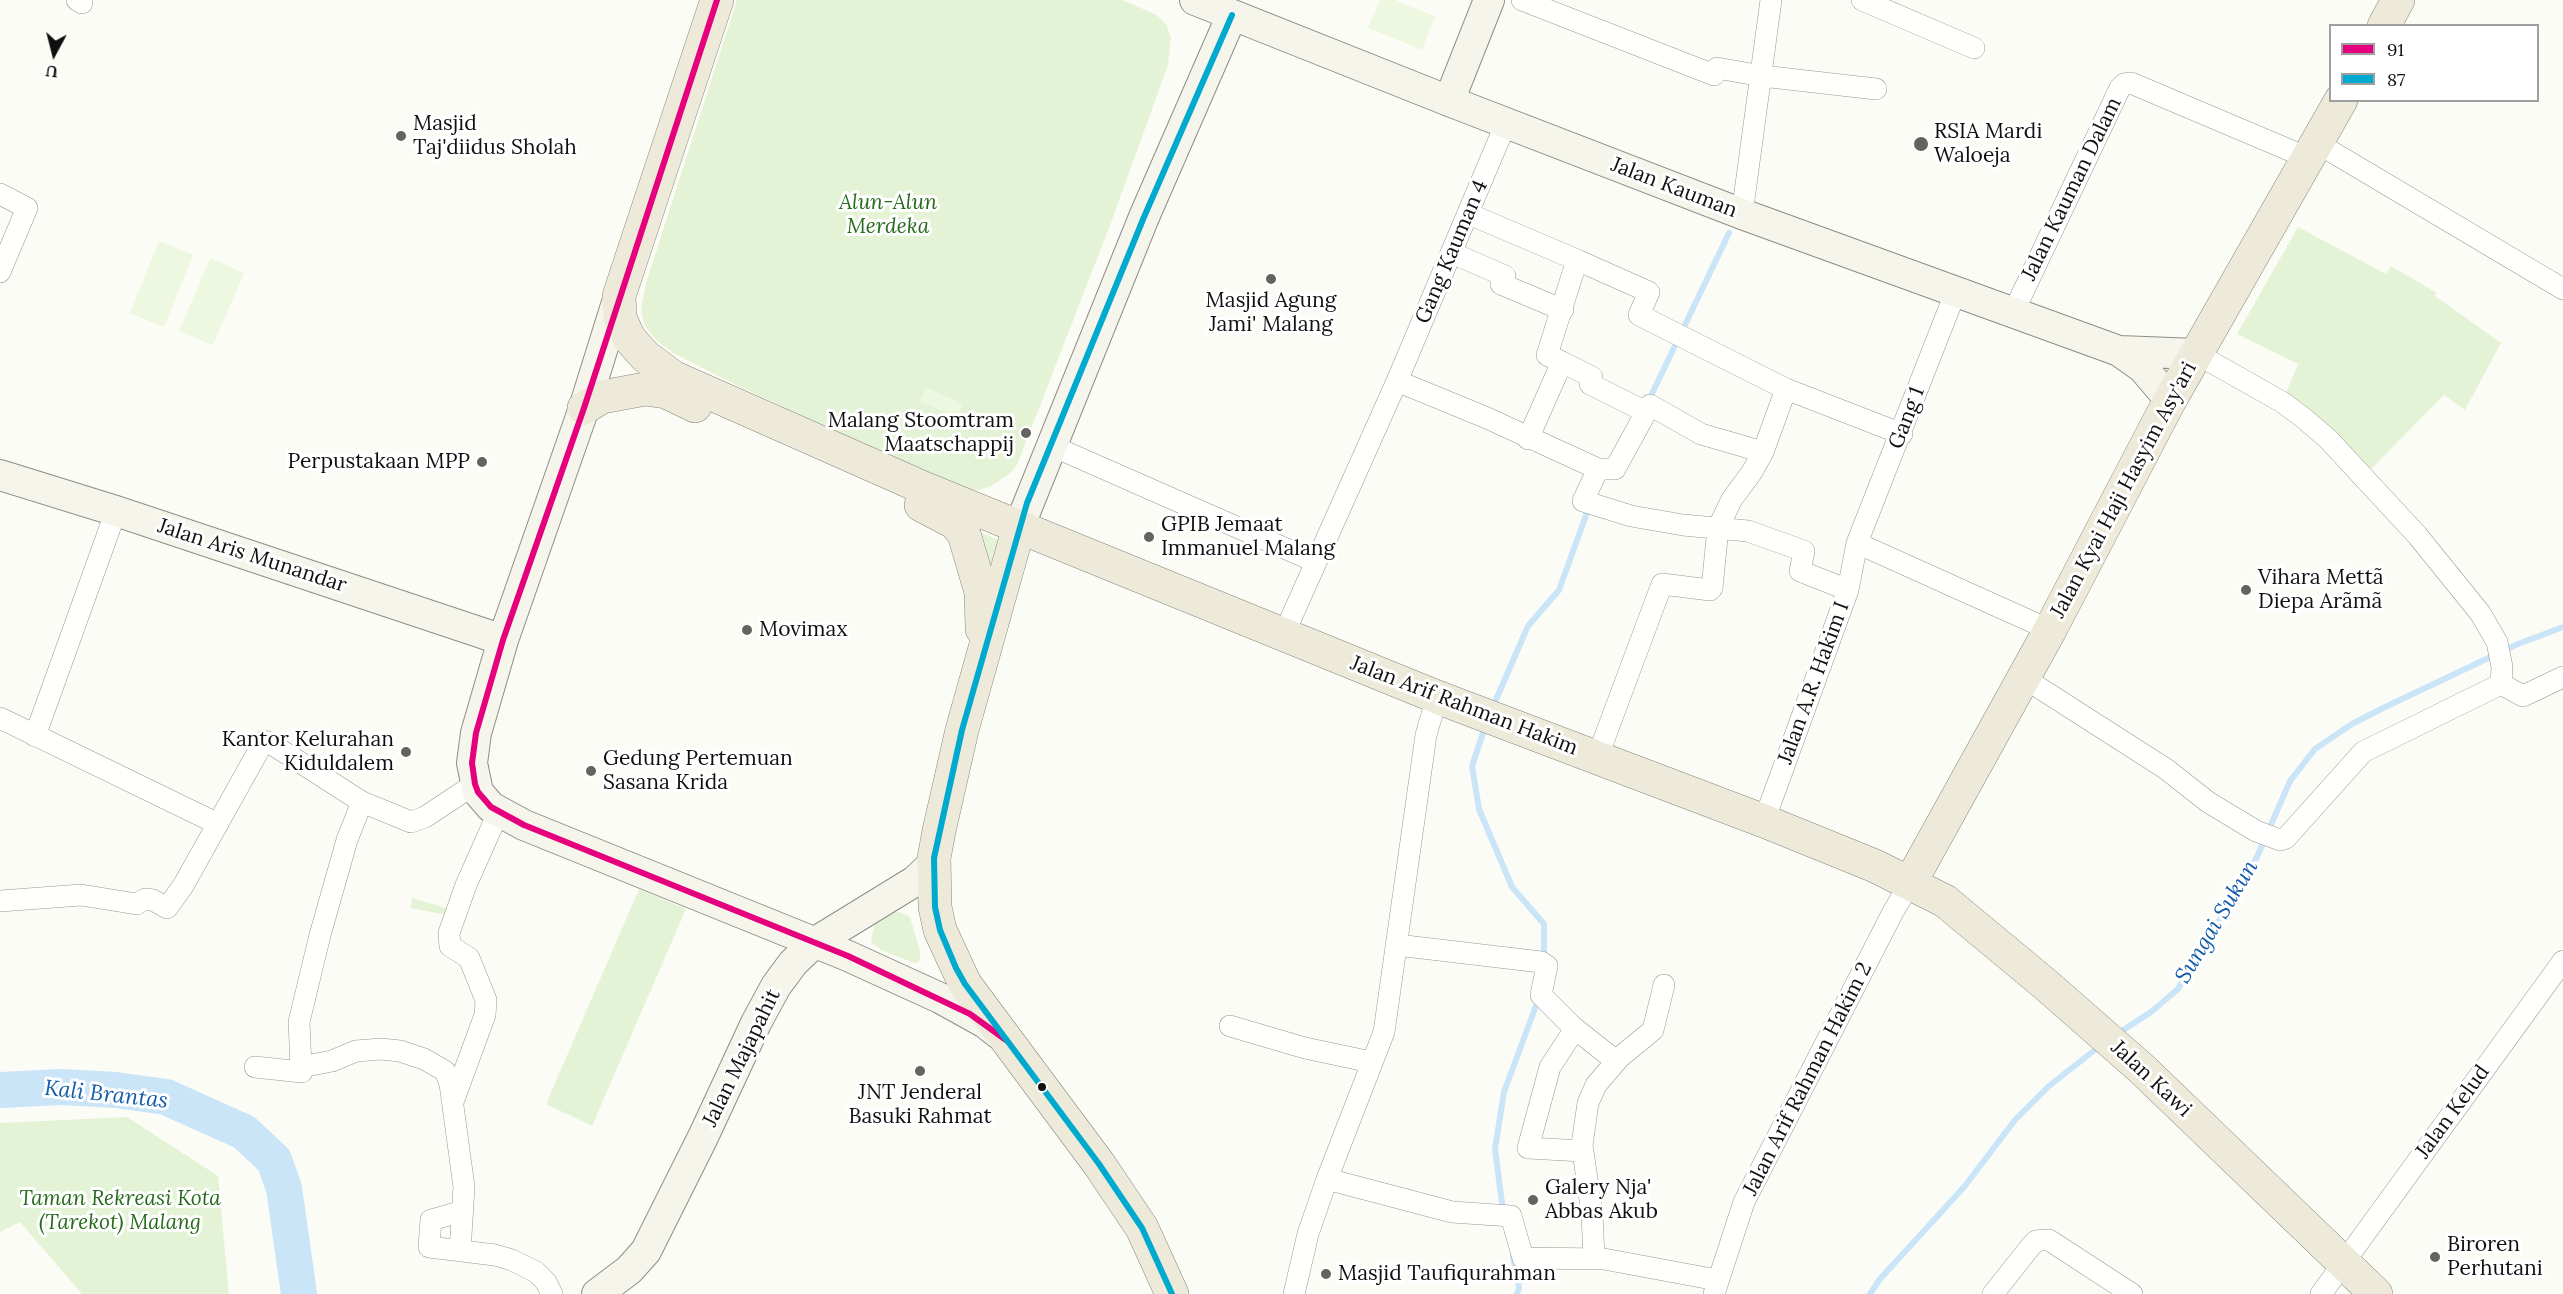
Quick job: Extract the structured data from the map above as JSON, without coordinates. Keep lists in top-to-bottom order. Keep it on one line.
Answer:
{"streets":{"main road":["Jalan Kauman","Jalan Kyai Haji Hasyim Asy'ari","Jalan Aris Munandar","Jalan Arif Rahman Hakim","Jalan Majapahit","Jalan Kawi"],"street":["Jalan Kauman Dalam","Gang Kauman 4","Gang 1","Jalan A.R. Hakim I","Jalan Arif Rahman Hakim 2","Jalan Kelud"]},"crossings":[["Jalan Kauman","Jalan Kauman Dalam"],["Jalan Kauman","Gang Kauman 4"],["Jalan Kauman","Gang 1"],["Jalan Kauman","Jalan Kyai Haji Hasyim Asy'ari"],["Jalan Kauman Dalam","Jalan Kyai Haji Hasyim Asy'ari"],["Gang Kauman 4","Jalan Arif Rahman Hakim"],["Gang 1","Jalan A.R. Hakim I"],["Jalan Kyai Haji Hasyim Asy'ari","Jalan Arif Rahman Hakim"],["Jalan Kyai Haji Hasyim Asy'ari","Jalan Arif Rahman Hakim 2"],["Jalan Kyai Haji Hasyim Asy'ari","Jalan Kawi"],["Jalan A.R. Hakim I","Jalan Arif Rahman Hakim"],["Jalan Arif Rahman Hakim","Jalan Arif Rahman Hakim 2"],["Jalan Arif Rahman Hakim","Jalan Kawi"],["Jalan Arif Rahman Hakim 2","Jalan Kawi"],["Jalan Kawi","Jalan Kelud"]],"water":["Sungai Sukun","Kali Brantas"],"parks":["Alun-Alun Merdeka","Taman Rekreasi Kota (Tarekot) Malang"],"places":["Masjid Taj'diidus Sholah","RSIA Mardi Waloeja","Masjid Agung Jami' Malang","Malang Stoomtram Maatschappij","Perpustakaan MPP","GPIB Jemaat Immanuel Malang","Vihara Mettã Diepa Arãmã","Movimax","Kantor Kelurahan Kiduldalem","Gedung Pertemuan Sasana Krida","JNT Jenderal Basuki Rahmat","Galery Nja' Abbas Akub","Biroren Perhutani","Masjid Taufiqurahman"],"lines":["transit line 91","transit line 87"],"legend":["91","87"],"north":"bottom"}
